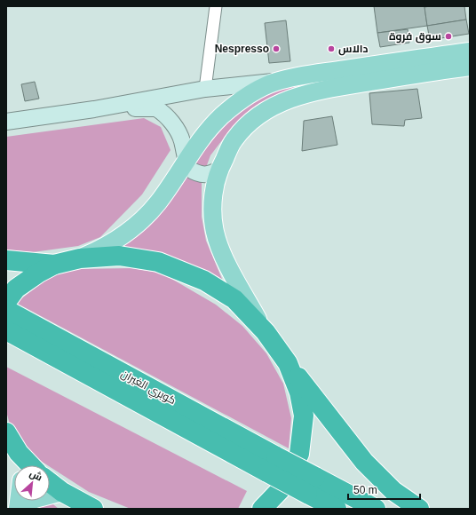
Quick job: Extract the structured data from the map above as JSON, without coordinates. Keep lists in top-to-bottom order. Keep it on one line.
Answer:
{"streets":{"highway":["كوبري الغيران"]},"places":["سوق فروة","Nespresso","دالاس"],"scale_bar":"50 m","north":"top right"}
